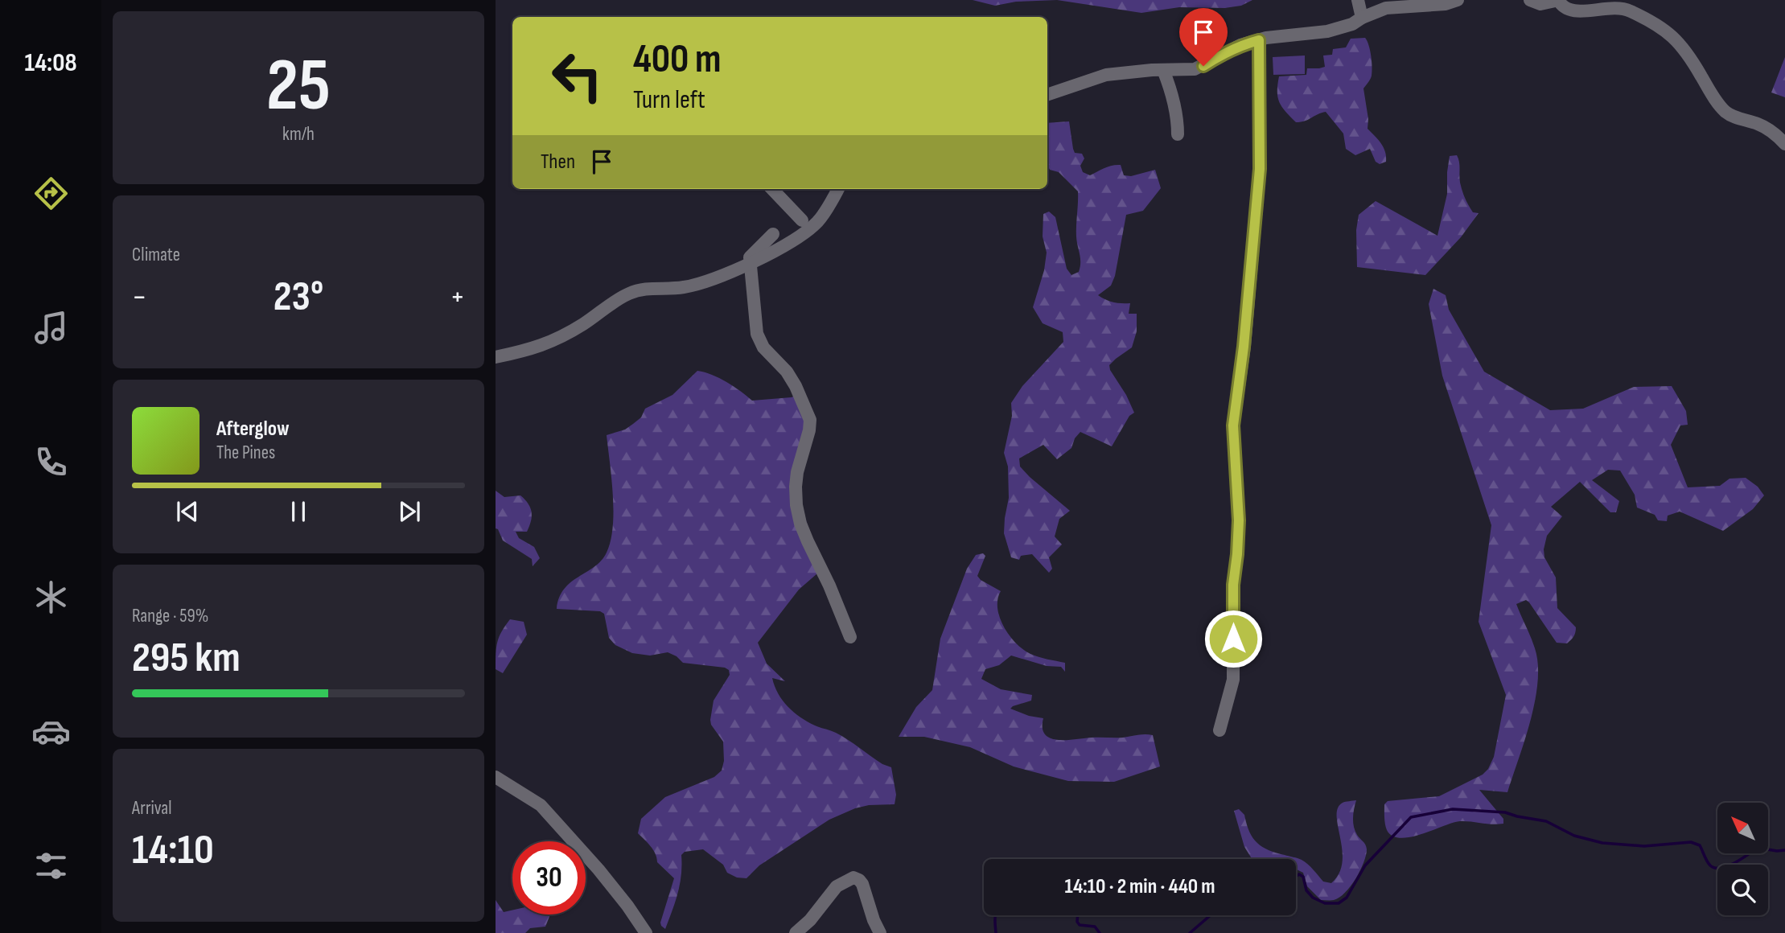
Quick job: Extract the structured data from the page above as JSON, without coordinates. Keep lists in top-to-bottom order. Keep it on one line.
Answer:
{"north":"top left","page":{"tabs":"14:08","tile":[["25","km/h"],"Climate",["Range · 59%","295 km"],["Arrival","14:10"]],"turn":["400 m","Turn left"],"then":"Then","heat":["−","23°","+"],"song":["Afterglow","The Pines"],"limit":"30","trip":"14:10 · 2 min · 440 m"}}
